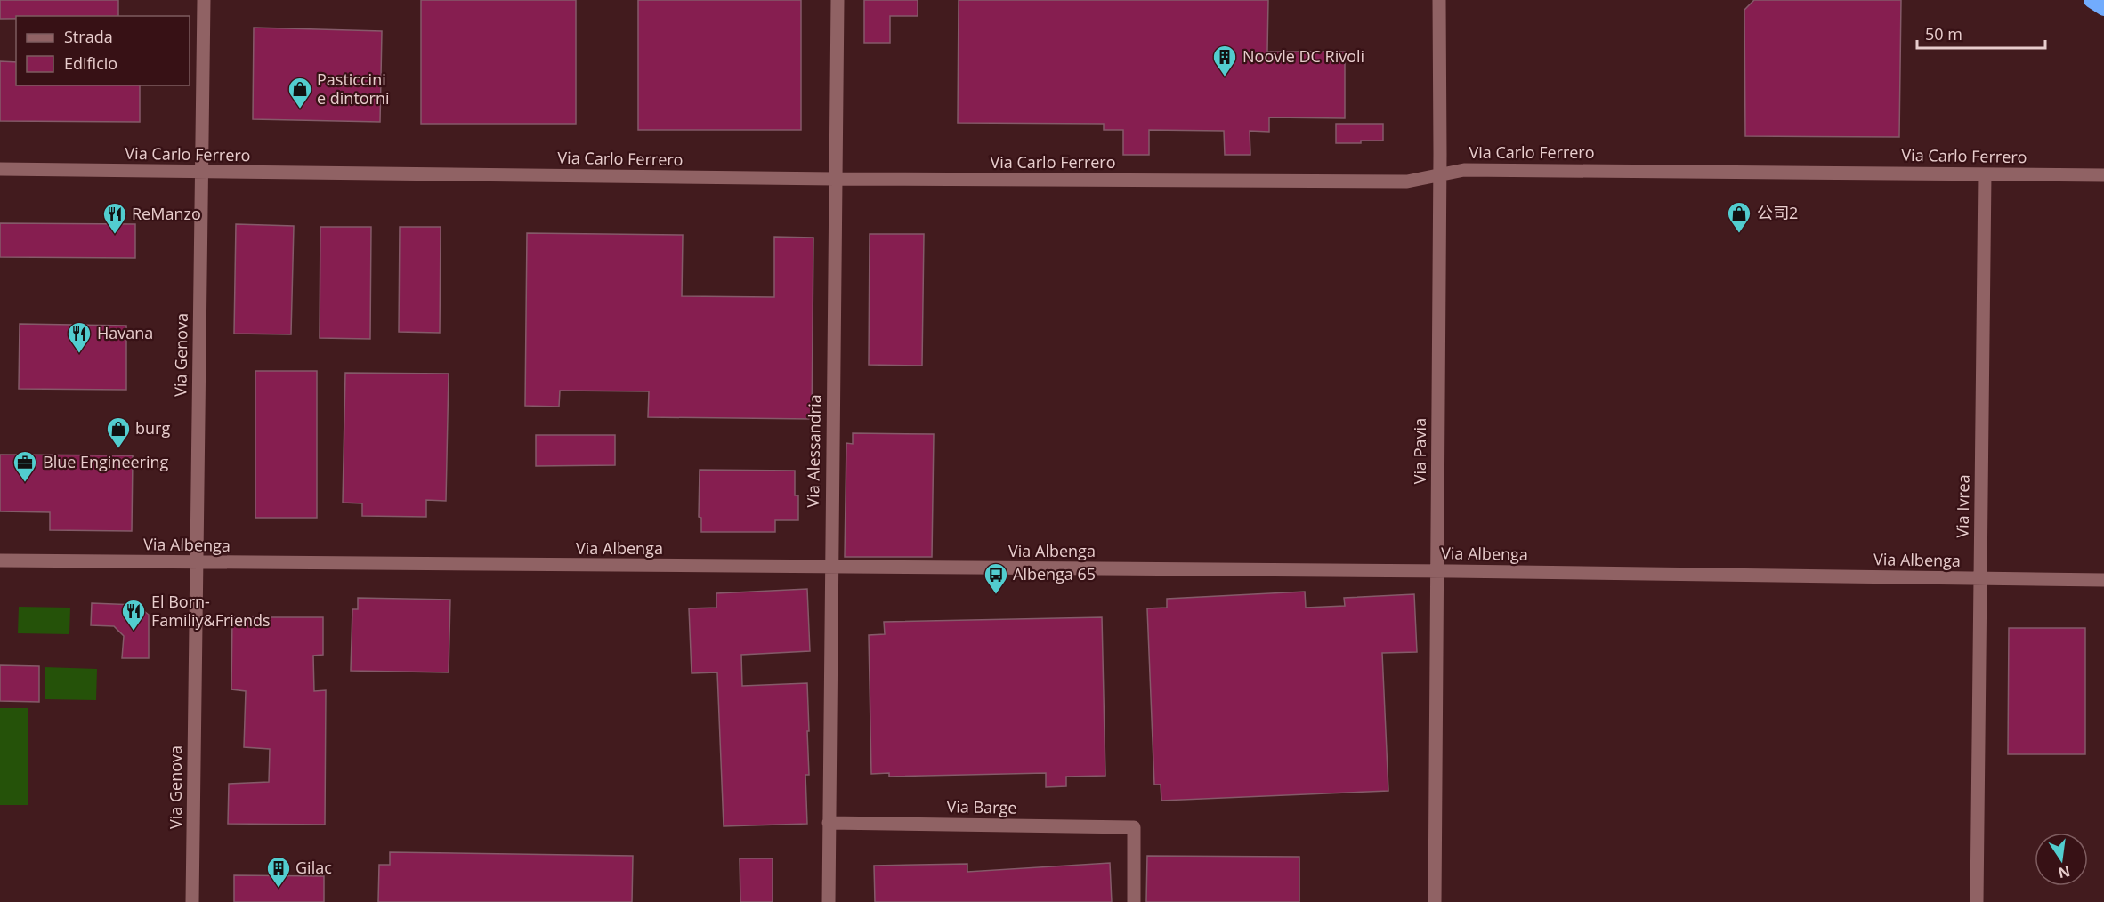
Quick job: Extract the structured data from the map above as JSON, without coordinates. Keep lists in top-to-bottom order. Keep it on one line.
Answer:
{"streets":{"street":["Via Carlo Ferrero","Via Genova","Via Alessandria","Via Pavia","Via Ivrea","Via Albenga","Via Barge"]},"crossings":[["Via Carlo Ferrero","Via Genova"],["Via Carlo Ferrero","Via Alessandria"],["Via Carlo Ferrero","Via Pavia"],["Via Carlo Ferrero","Via Ivrea"],["Via Genova","Via Albenga"],["Via Alessandria","Via Albenga"],["Via Alessandria","Via Barge"],["Via Pavia","Via Albenga"],["Via Ivrea","Via Albenga"]],"places":{"building":["Noovle DC Rivoli","Gilac"],"shop":["Pasticcini e dintorni","公司2","burg"],"restaurant":["ReManzo","Havana","El Born- Familiy&Friends"],"office":["Blue Engineering"],"bus stop":["Albenga 65"]},"legend":["Strada","Edificio"],"scale_bar":"50 m","north":"bottom"}
